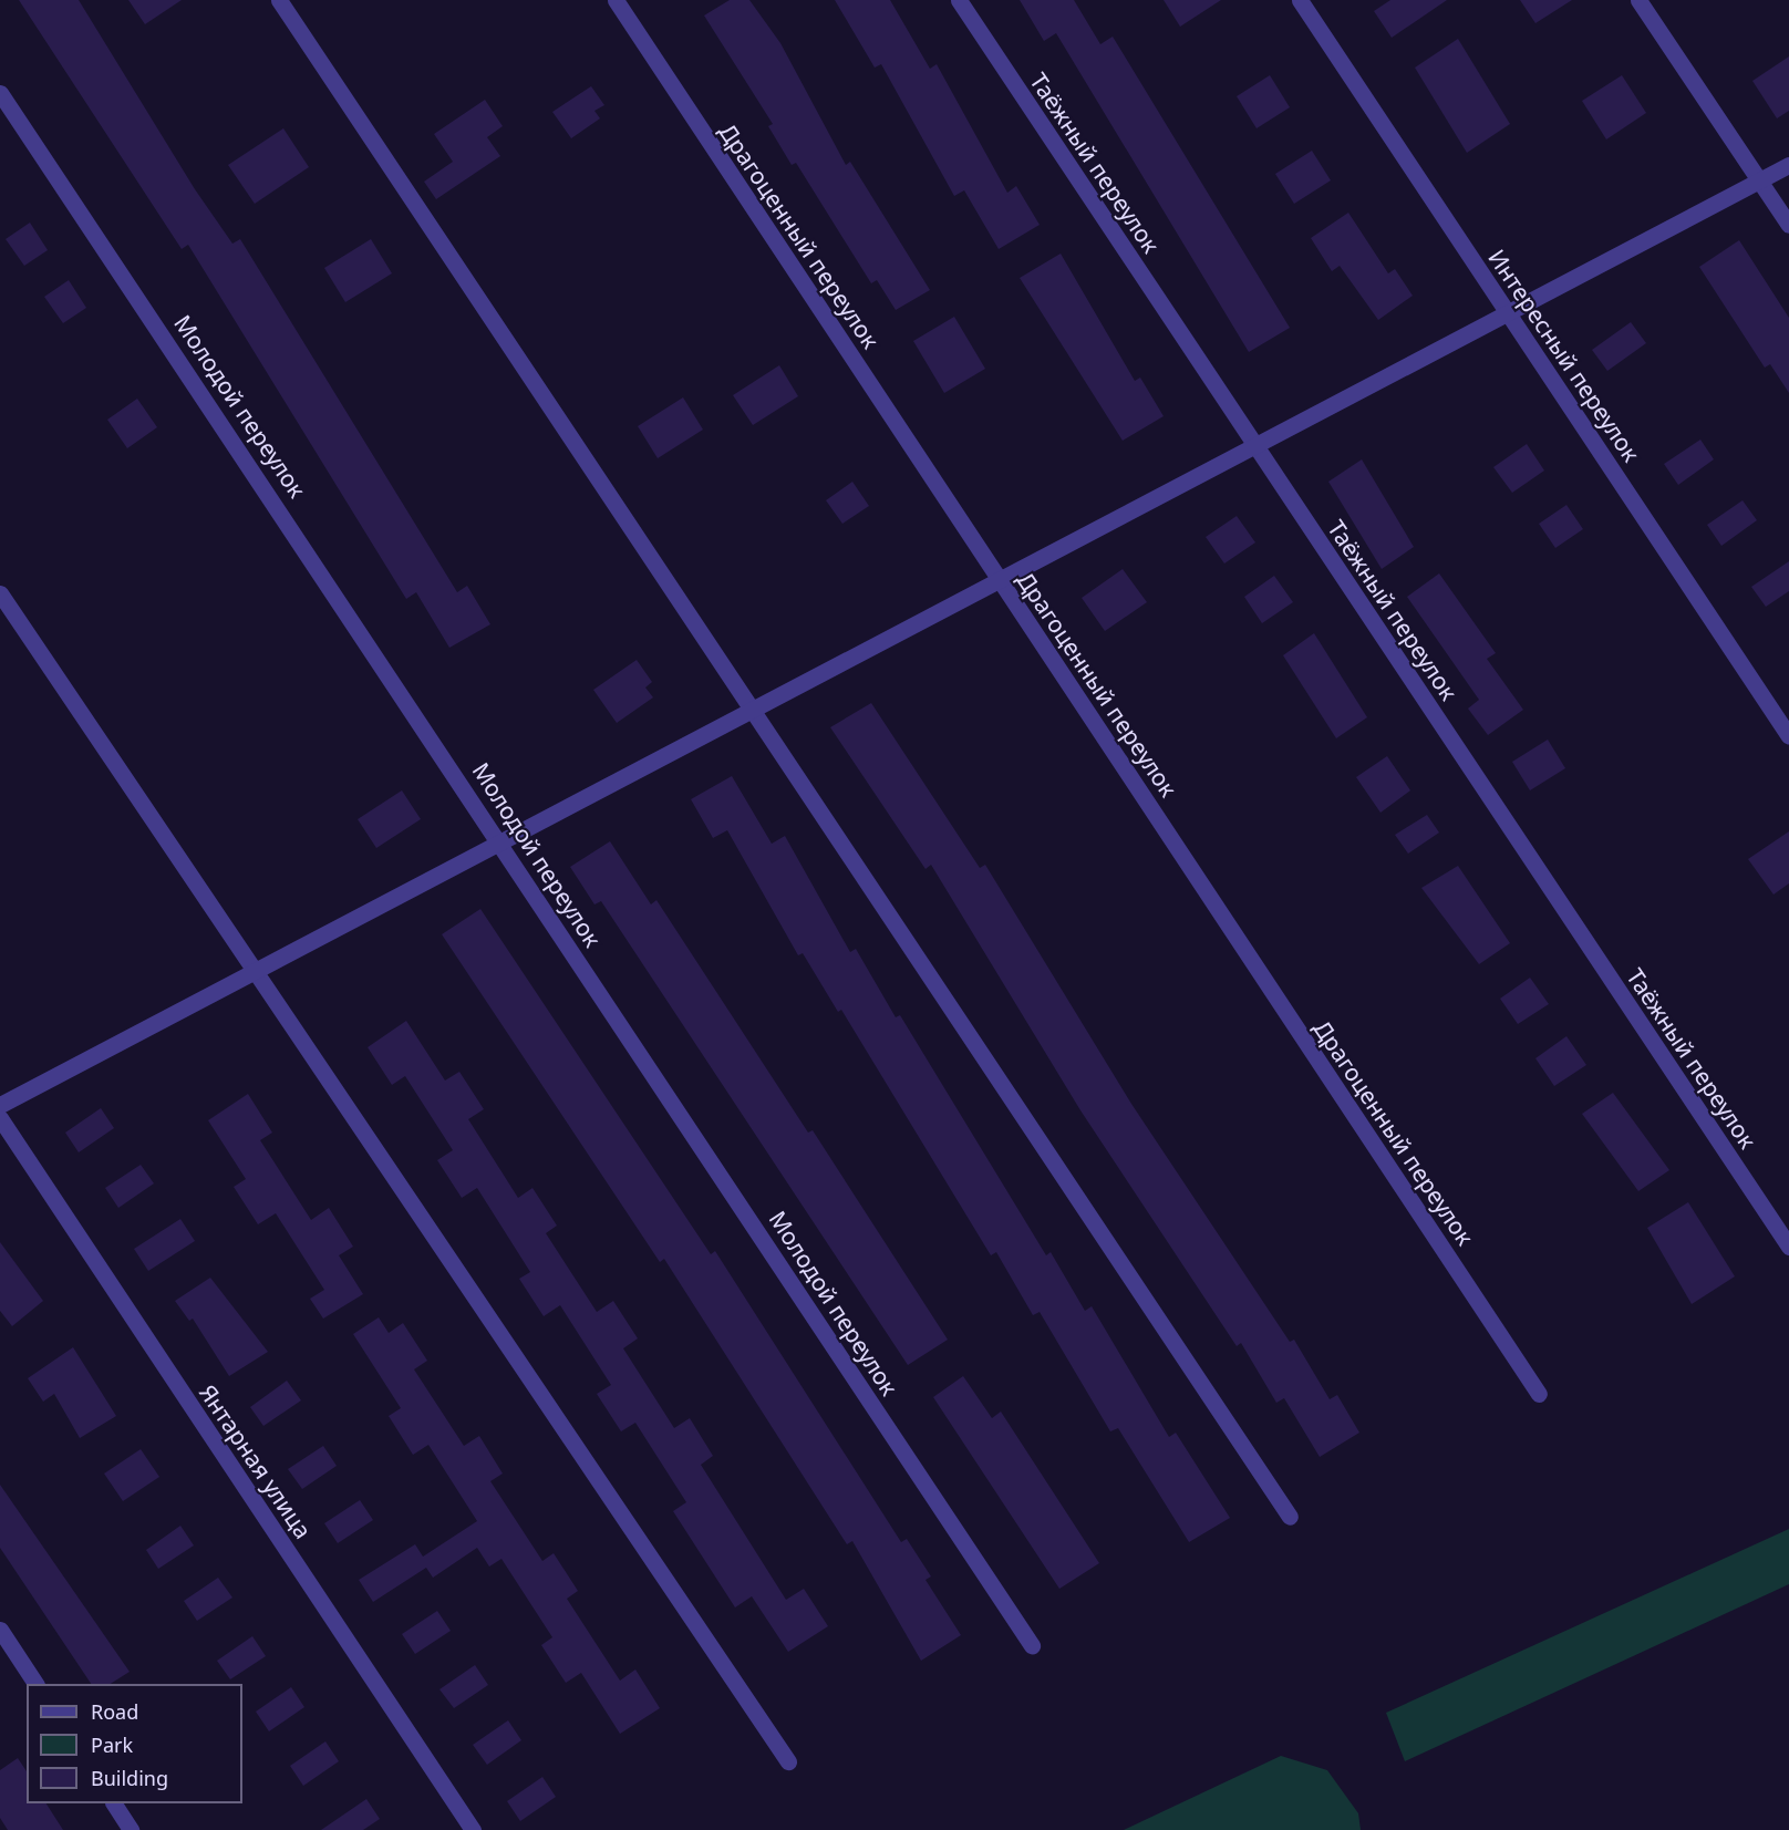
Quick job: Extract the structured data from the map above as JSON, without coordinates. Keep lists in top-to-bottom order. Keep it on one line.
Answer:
{"streets":{"street":["Таёжный переулок","Драгоценный переулок","Интересный переулок","Молодой переулок","Янтарная улица"]},"legend":["Road","Park","Building"]}
